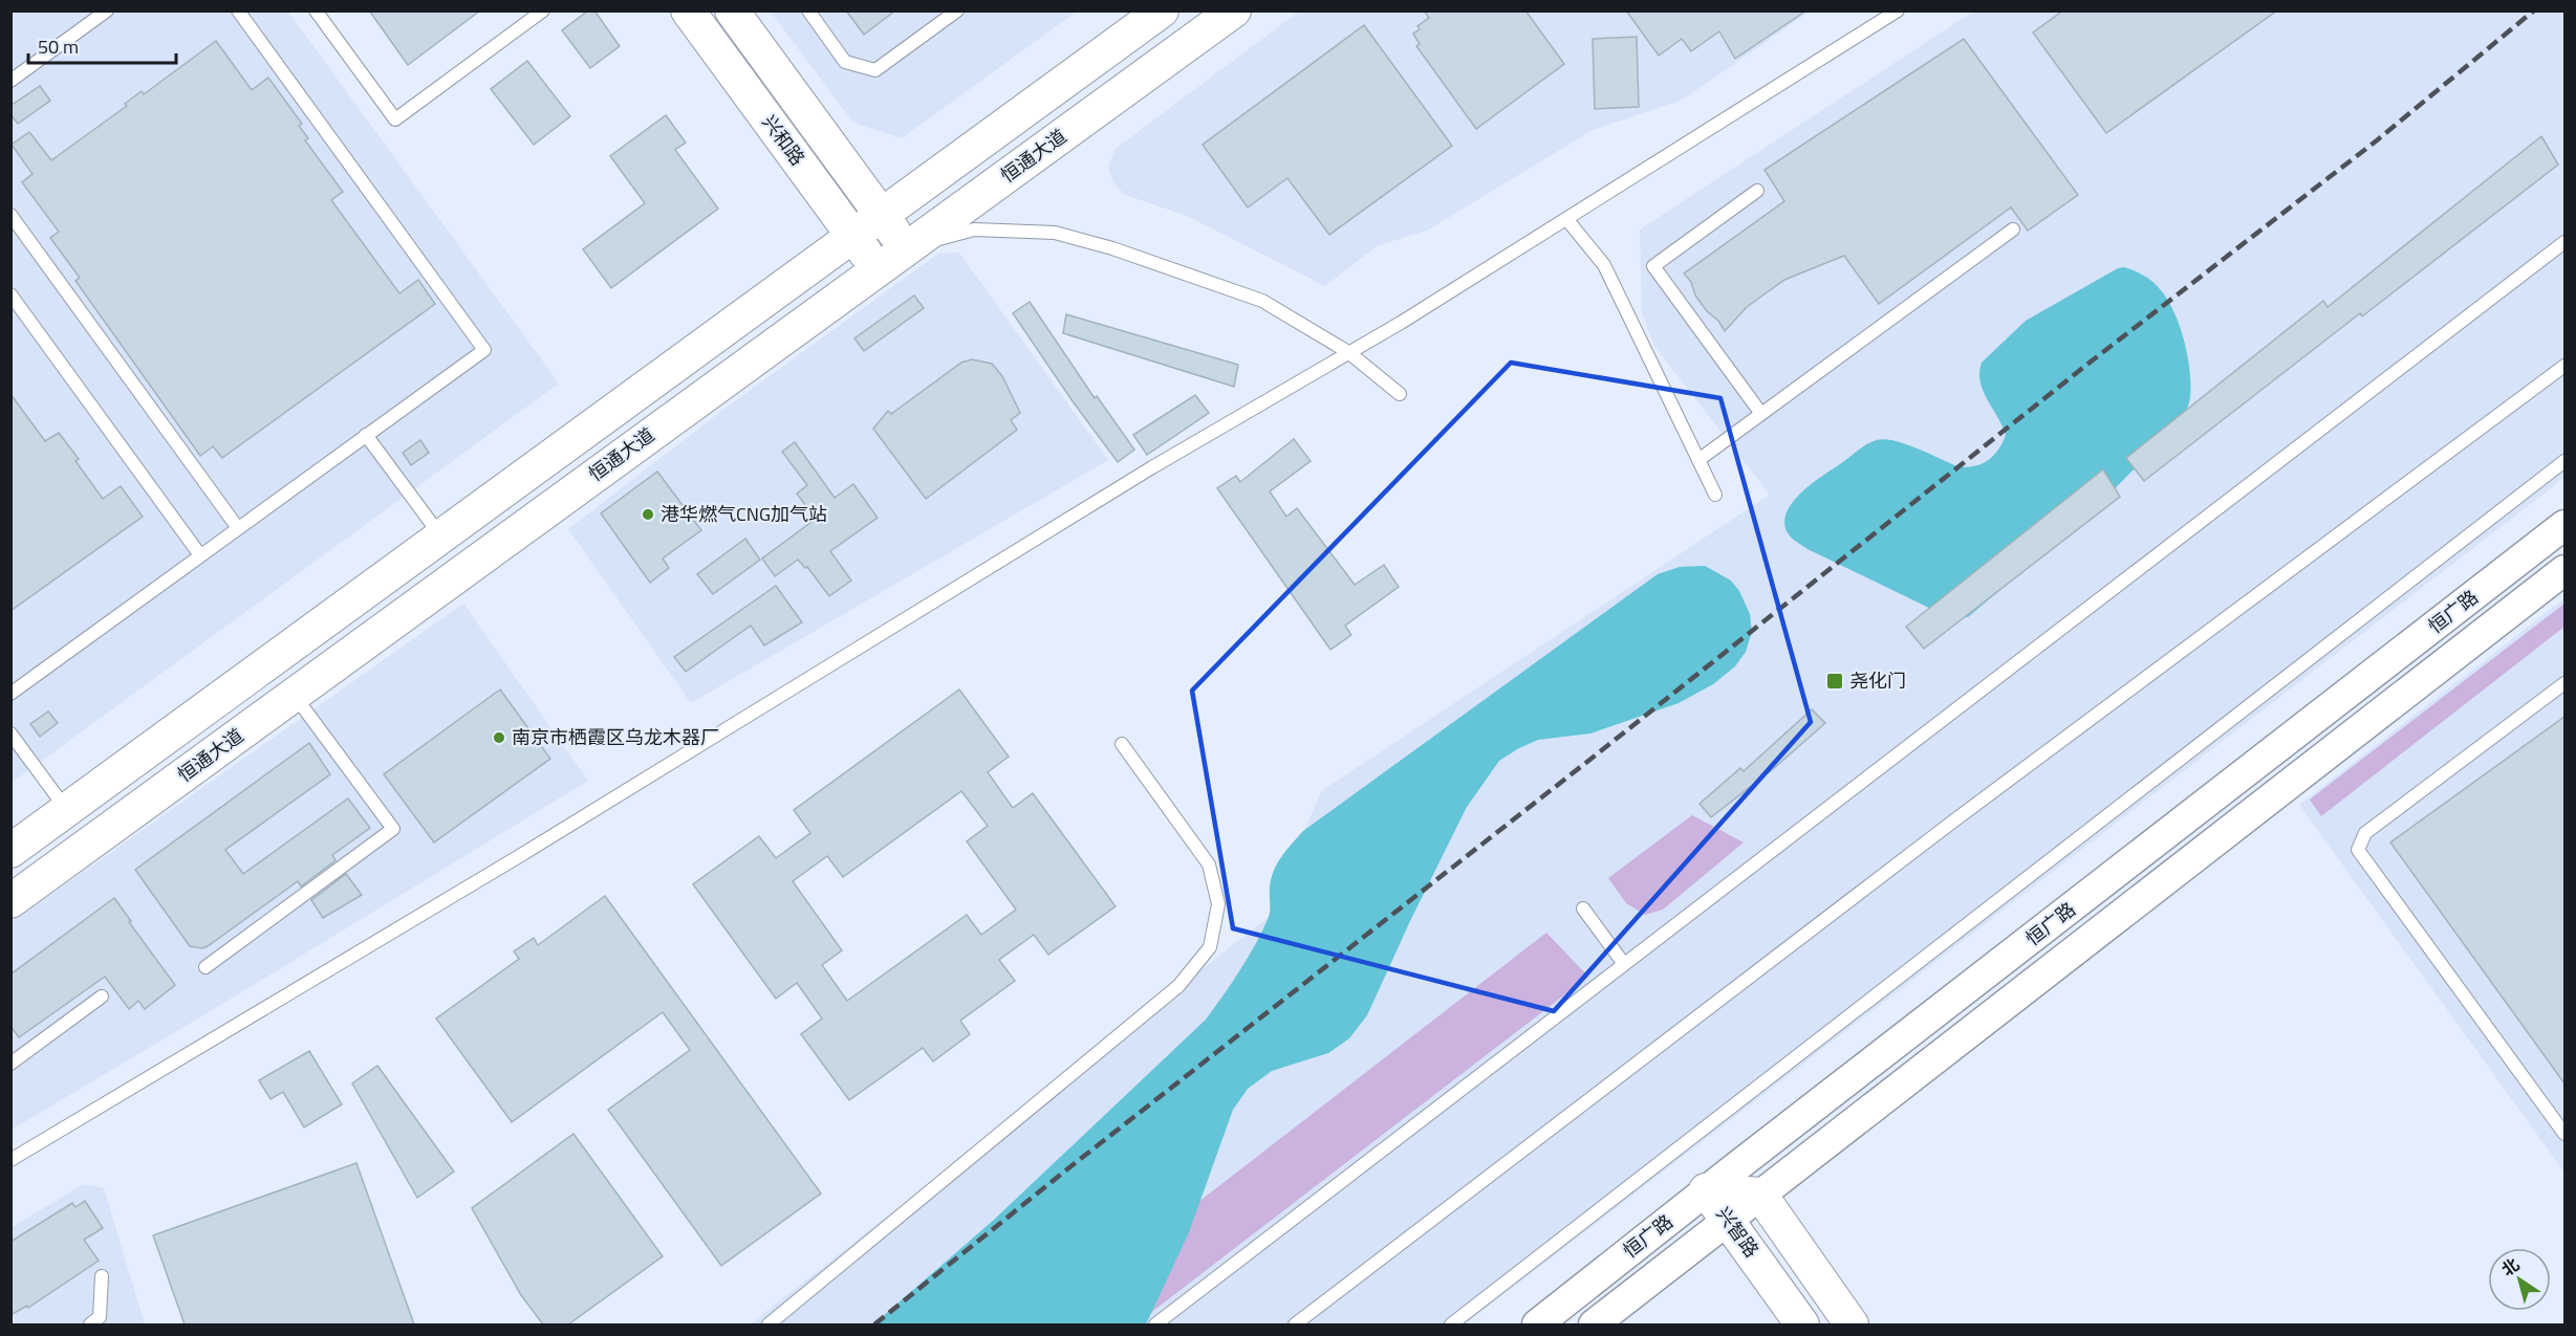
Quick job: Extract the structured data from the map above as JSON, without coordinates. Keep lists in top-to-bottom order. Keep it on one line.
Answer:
{"streets":{"main road":["兴和路","恒通大道","兴智路"],"street":["恒广路"]},"crossings":[["兴和路","恒通大道"],["恒广路","兴智路"]],"places":{"other":["港华燃气CNG加气站","南京市栖霞区乌龙木器厂"],"transit":["尧化门"]},"scale_bar":"50 m","north":"top left"}
